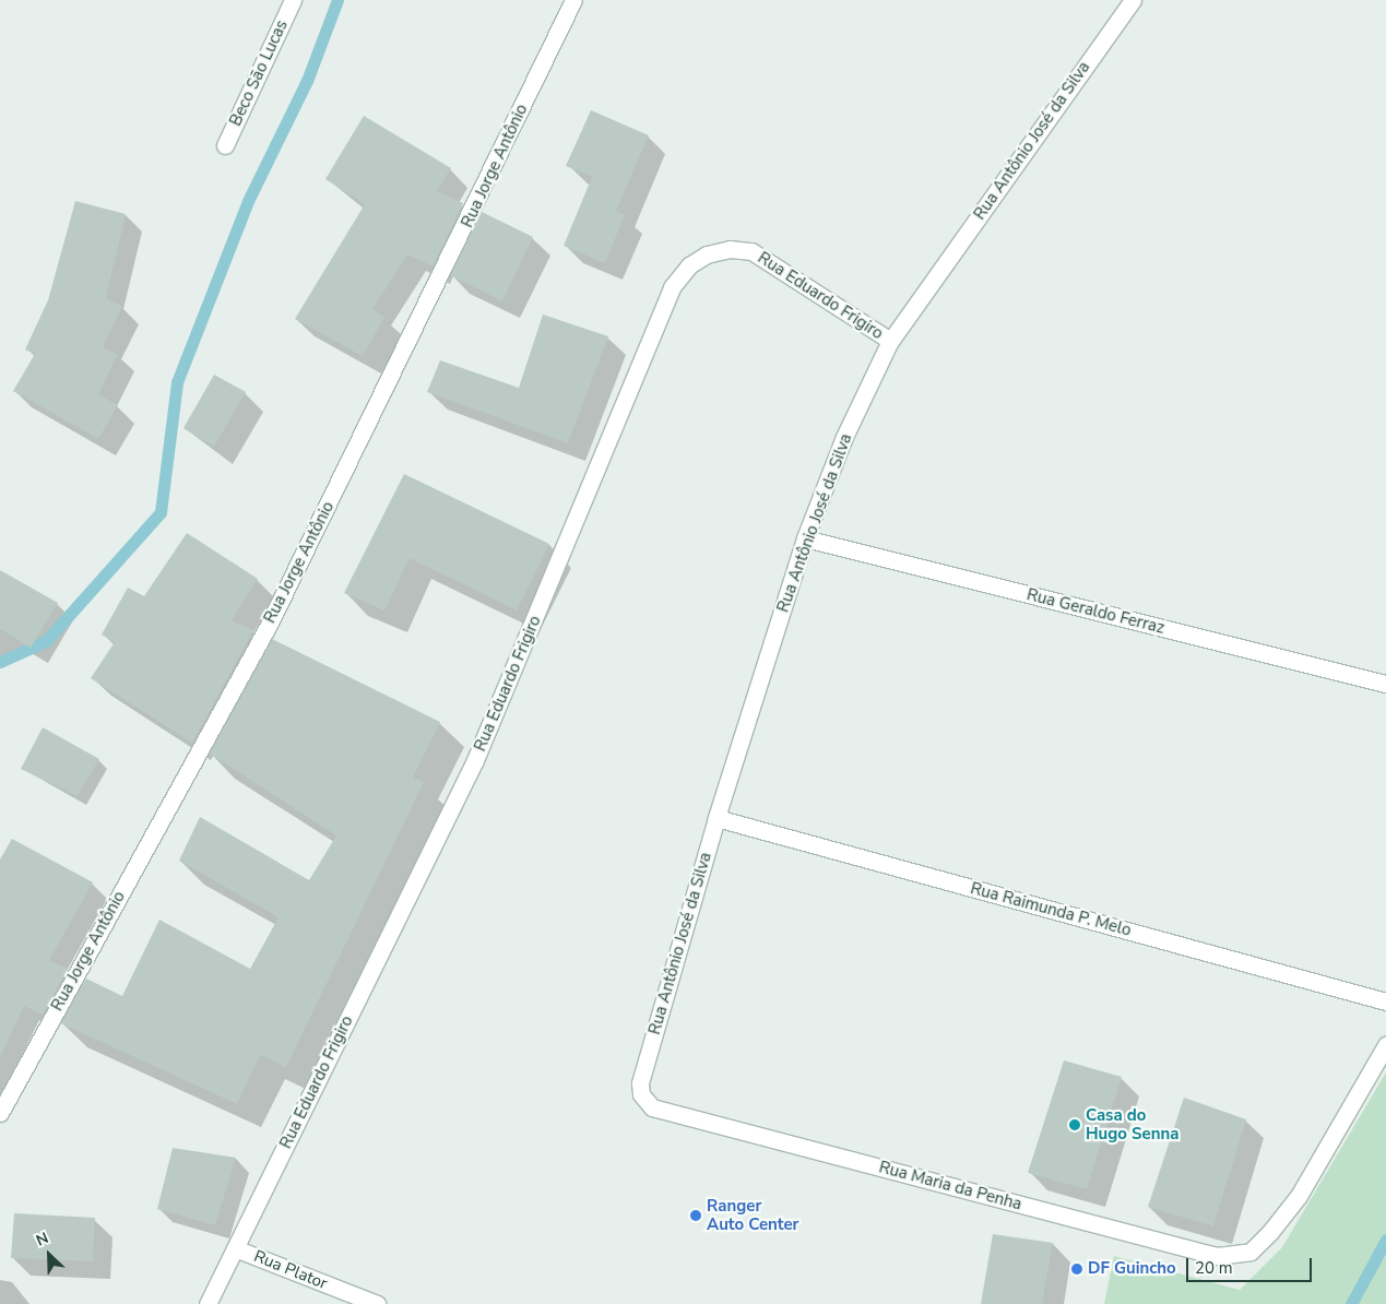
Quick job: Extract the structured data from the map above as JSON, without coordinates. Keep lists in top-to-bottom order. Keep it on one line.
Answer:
{"streets":{"street":["Beco São Lucas","Rua Antônio José da Silva","Rua Jorge Antônio","Rua Eduardo Frigiro","Rua Geraldo Ferraz","Rua Raimunda P. Melo","Rua Maria da Penha","Rua Plator"]},"crossings":[["Rua Antônio José da Silva","Rua Eduardo Frigiro"],["Rua Antônio José da Silva","Rua Geraldo Ferraz"],["Rua Antônio José da Silva","Rua Raimunda P. Melo"],["Rua Antônio José da Silva","Rua Maria da Penha"],["Rua Eduardo Frigiro","Rua Plator"]],"places":["Casa do Hugo Senna","Ranger Auto Center","DF Guincho"],"scale_bar":"20 m","north":"top left"}
